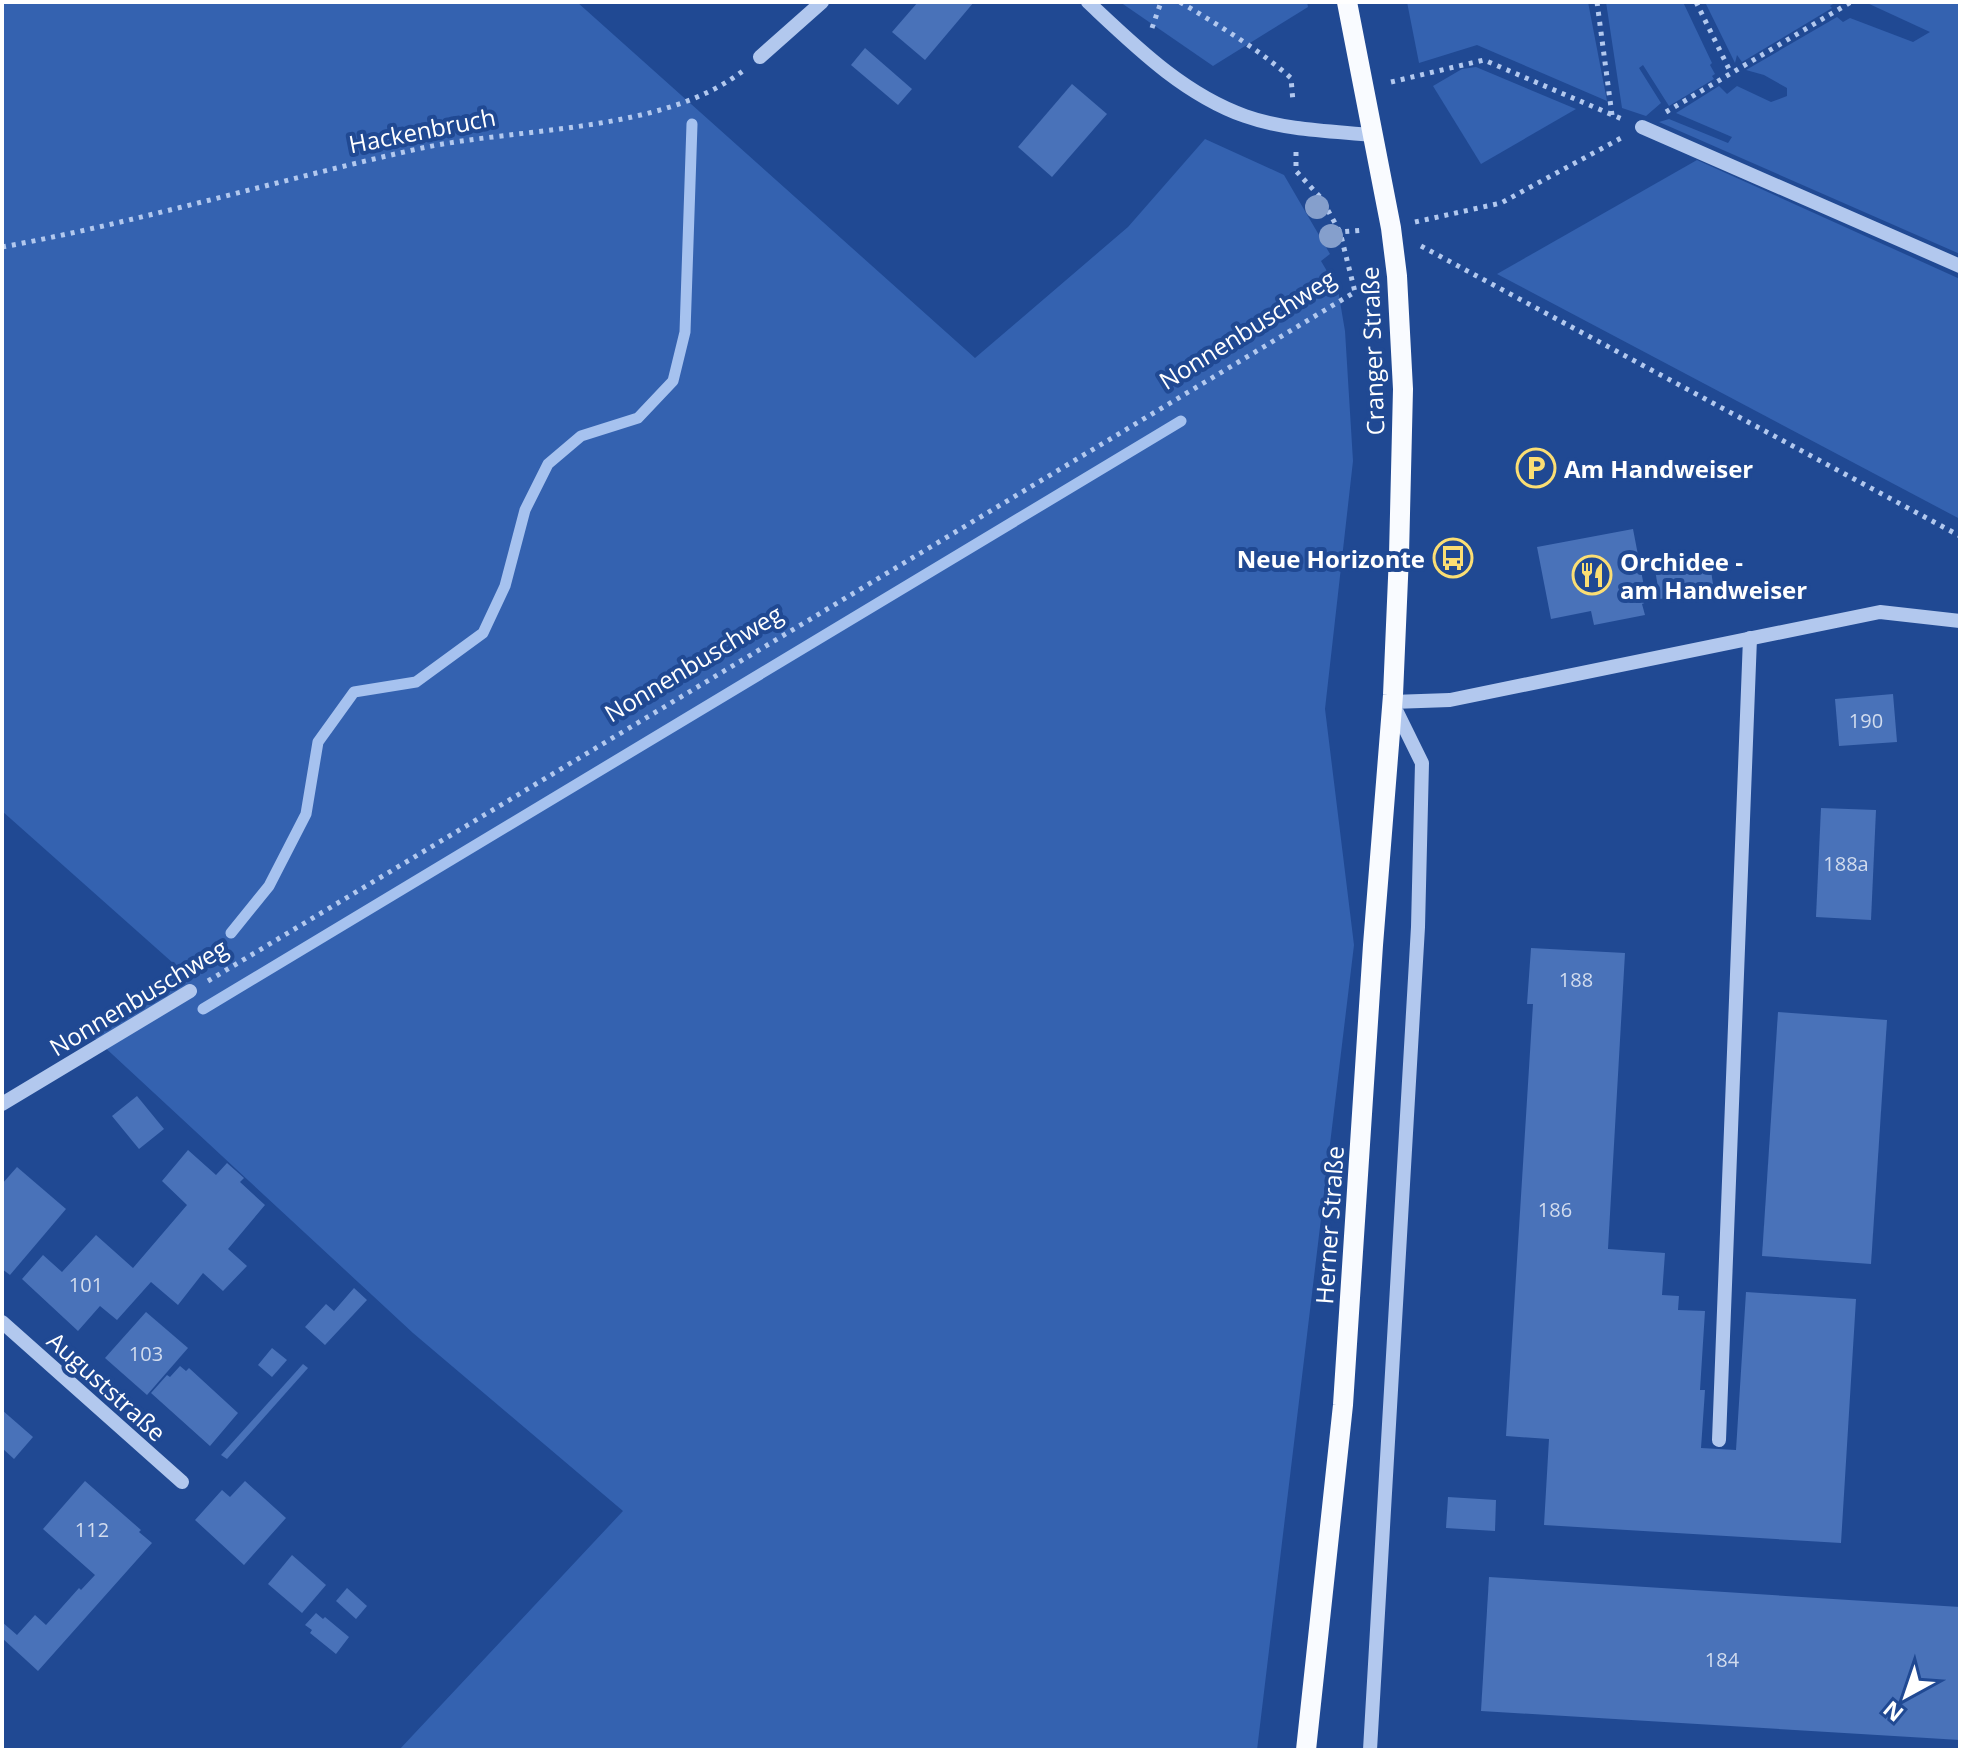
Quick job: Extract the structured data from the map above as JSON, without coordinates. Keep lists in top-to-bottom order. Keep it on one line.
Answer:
{"streets":{"main road":["Cranger Straße","Herner Straße"],"street":["Nonnenbuschweg","Auguststraße"],"path":["Hackenbruch"]},"crossings":[["Cranger Straße","Herner Straße"]],"places":{"parking":["Am Handweiser"],"bus stop":["Neue Horizonte"],"restaurant":["Orchidee - am Handweiser"]},"house_numbers":["190","188a","188","186","101","103","112","184"],"north":"bottom left"}
